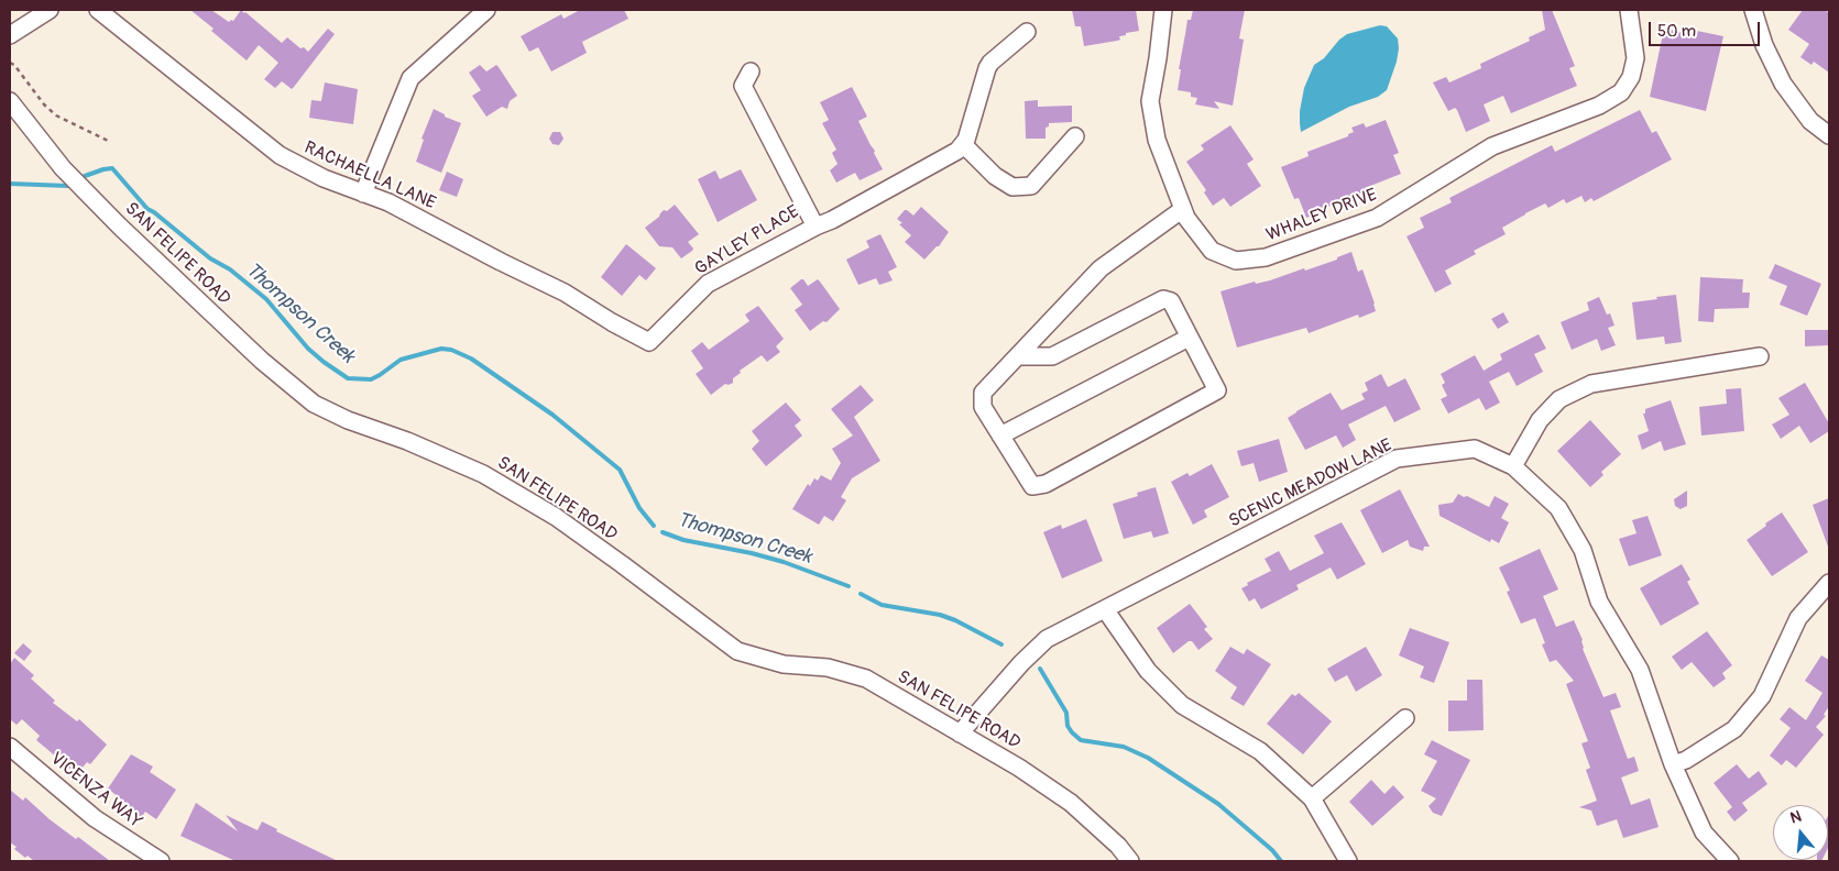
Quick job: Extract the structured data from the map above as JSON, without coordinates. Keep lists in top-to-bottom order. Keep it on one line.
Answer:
{"streets":{"street":["RACHAELLA LANE","WHALEY DRIVE","GAYLEY PLACE","SAN FELIPE ROAD","SCENIC MEADOW LANE","VICENZA WAY"]},"crossings":[["RACHAELLA LANE","GAYLEY PLACE"],["SAN FELIPE ROAD","SCENIC MEADOW LANE"]],"water":["Thompson Creek"],"scale_bar":"50 m","north":"top"}
